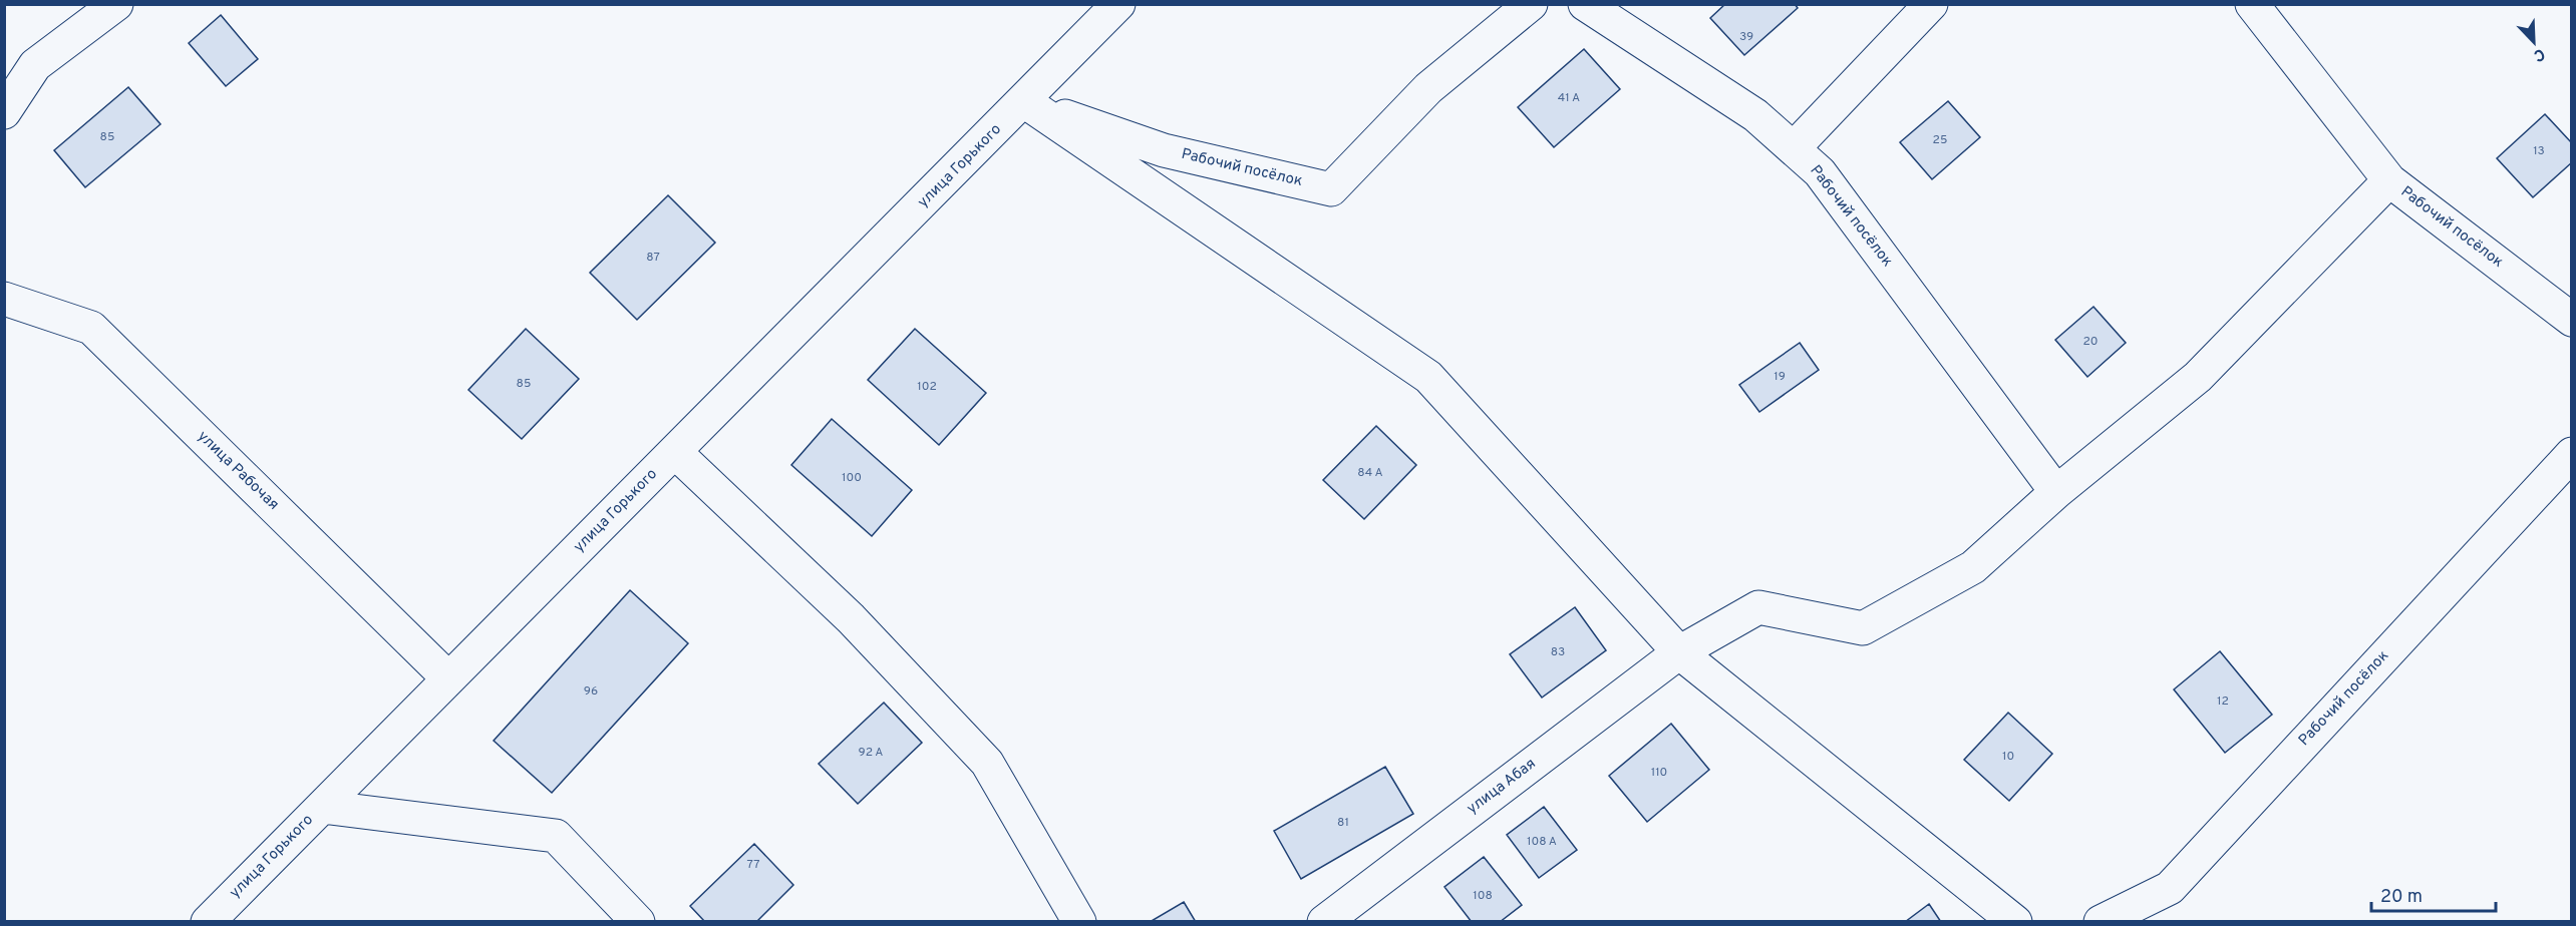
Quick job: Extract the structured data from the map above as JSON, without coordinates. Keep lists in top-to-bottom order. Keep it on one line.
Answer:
{"streets":{"street":["улица Горького","Рабочий посёлок","улица Рабочая","улица Абая"]},"crossings":[["улица Горького","Рабочий посёлок"],["улица Горького","улица Рабочая"],["Рабочий посёлок","улица Абая"]],"house_numbers":["39","41 А","85","25","13","87","20","19","85","102","84 A","100","83","96","12","92 А","10","110","81","108 А","77","108"],"scale_bar":"20 m","north":"bottom right"}
